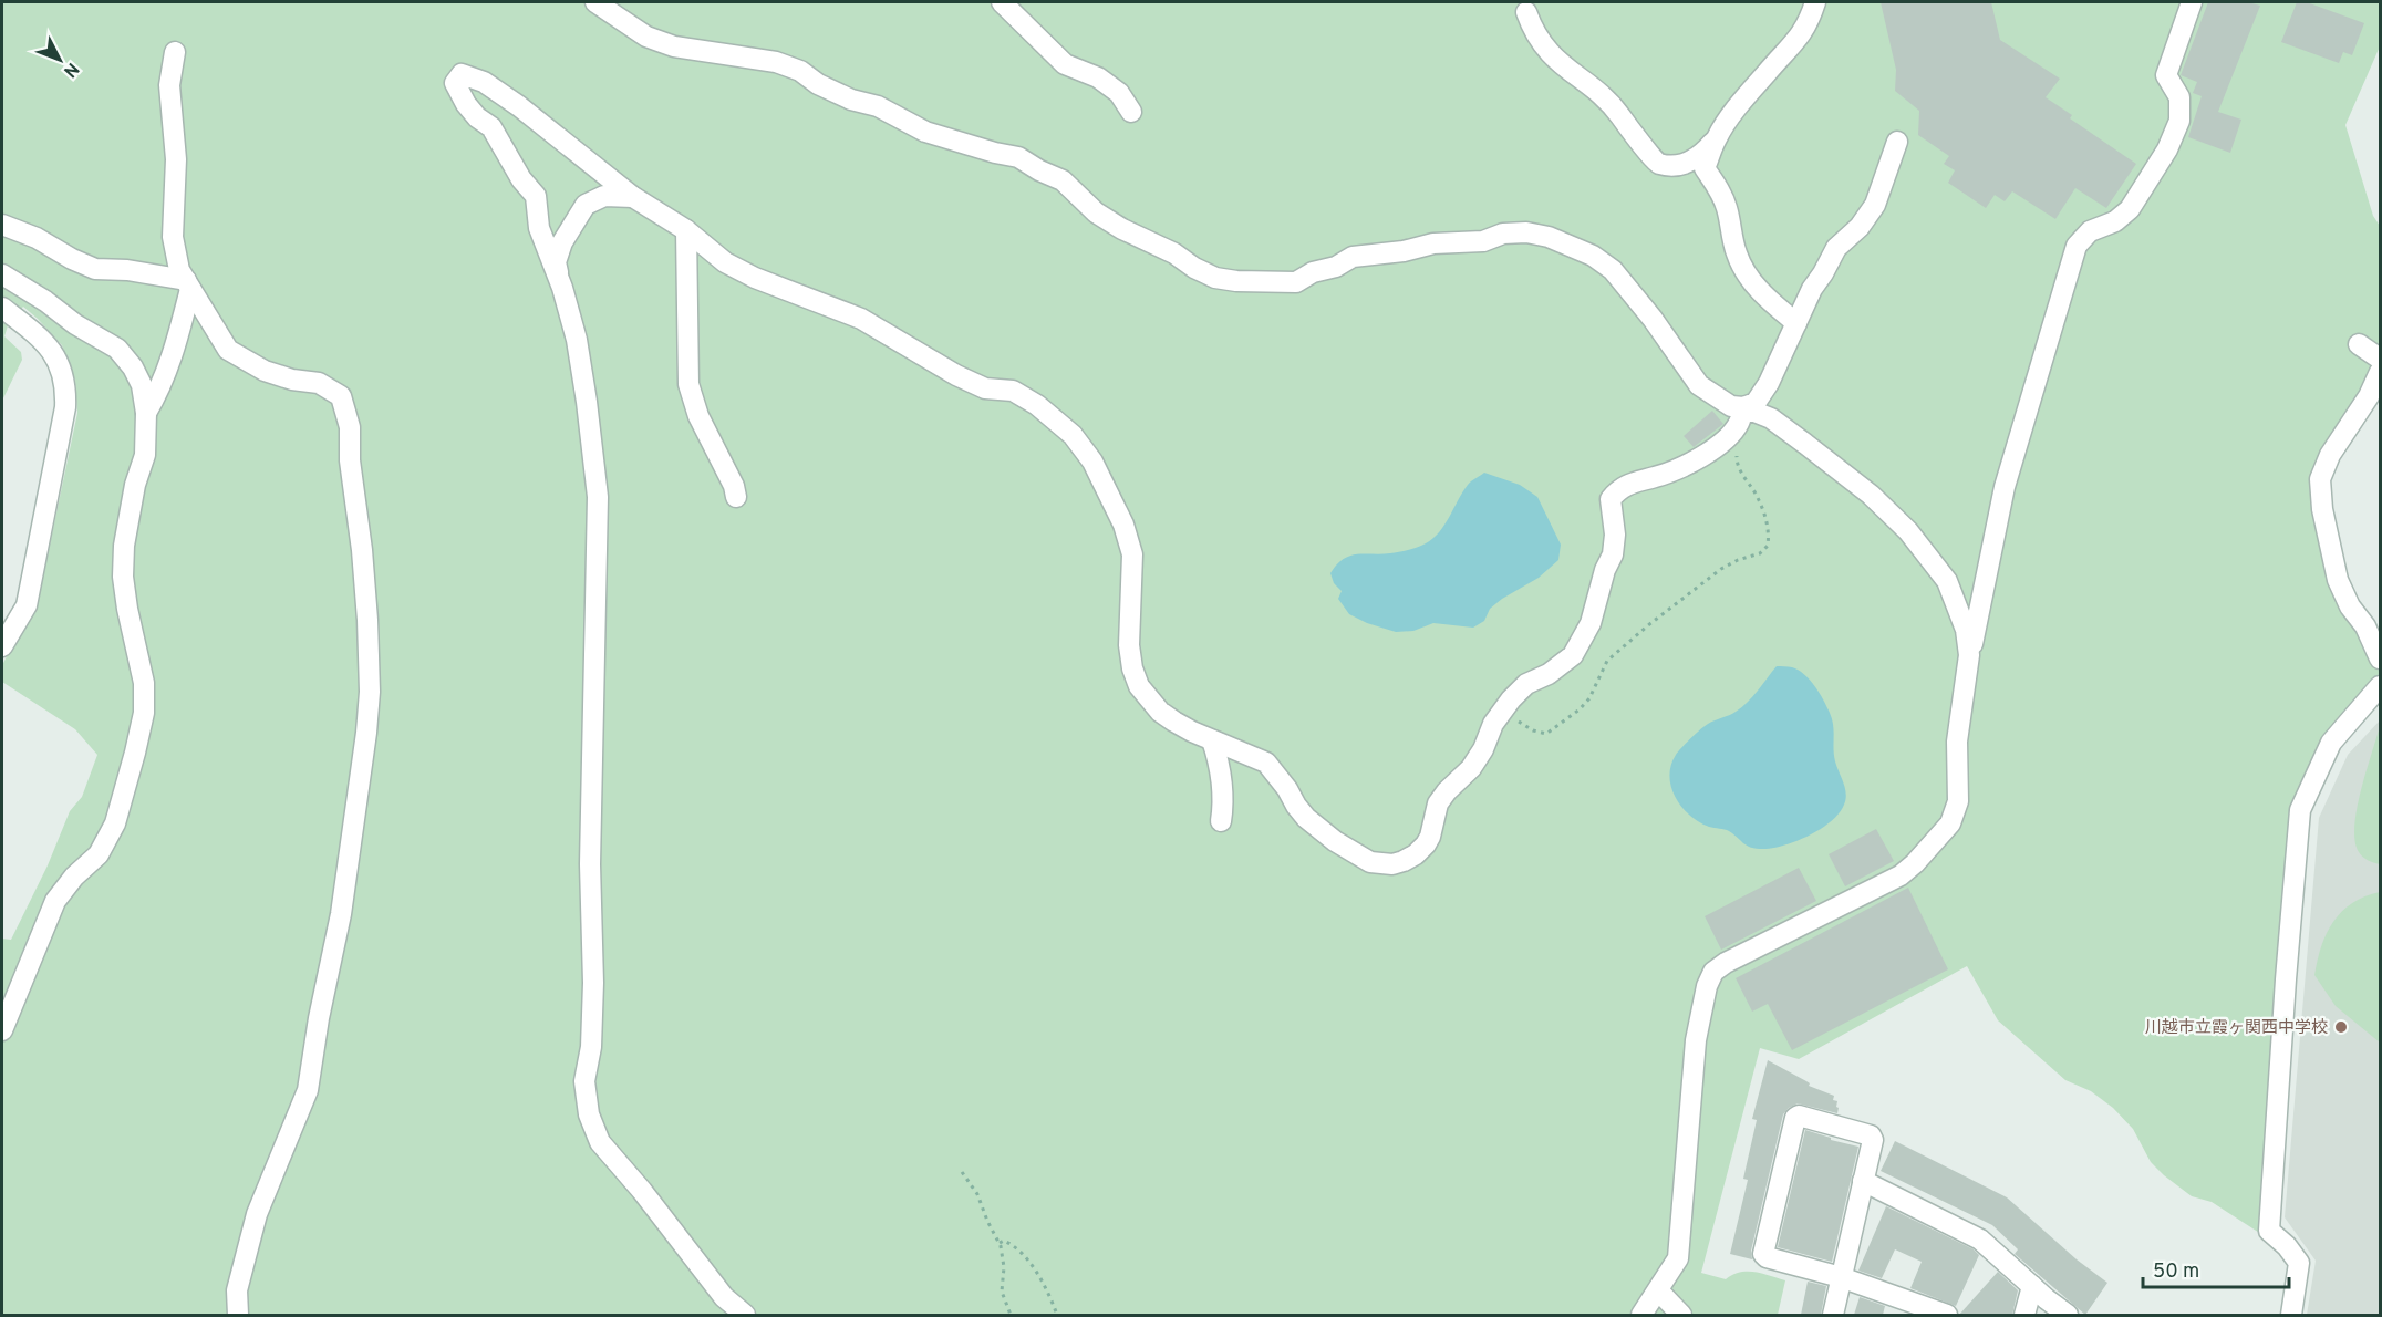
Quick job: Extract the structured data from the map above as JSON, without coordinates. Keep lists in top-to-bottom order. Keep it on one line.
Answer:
{"places":["川越市立霞ヶ関西中学校"],"scale_bar":"50 m","north":"bottom right"}
